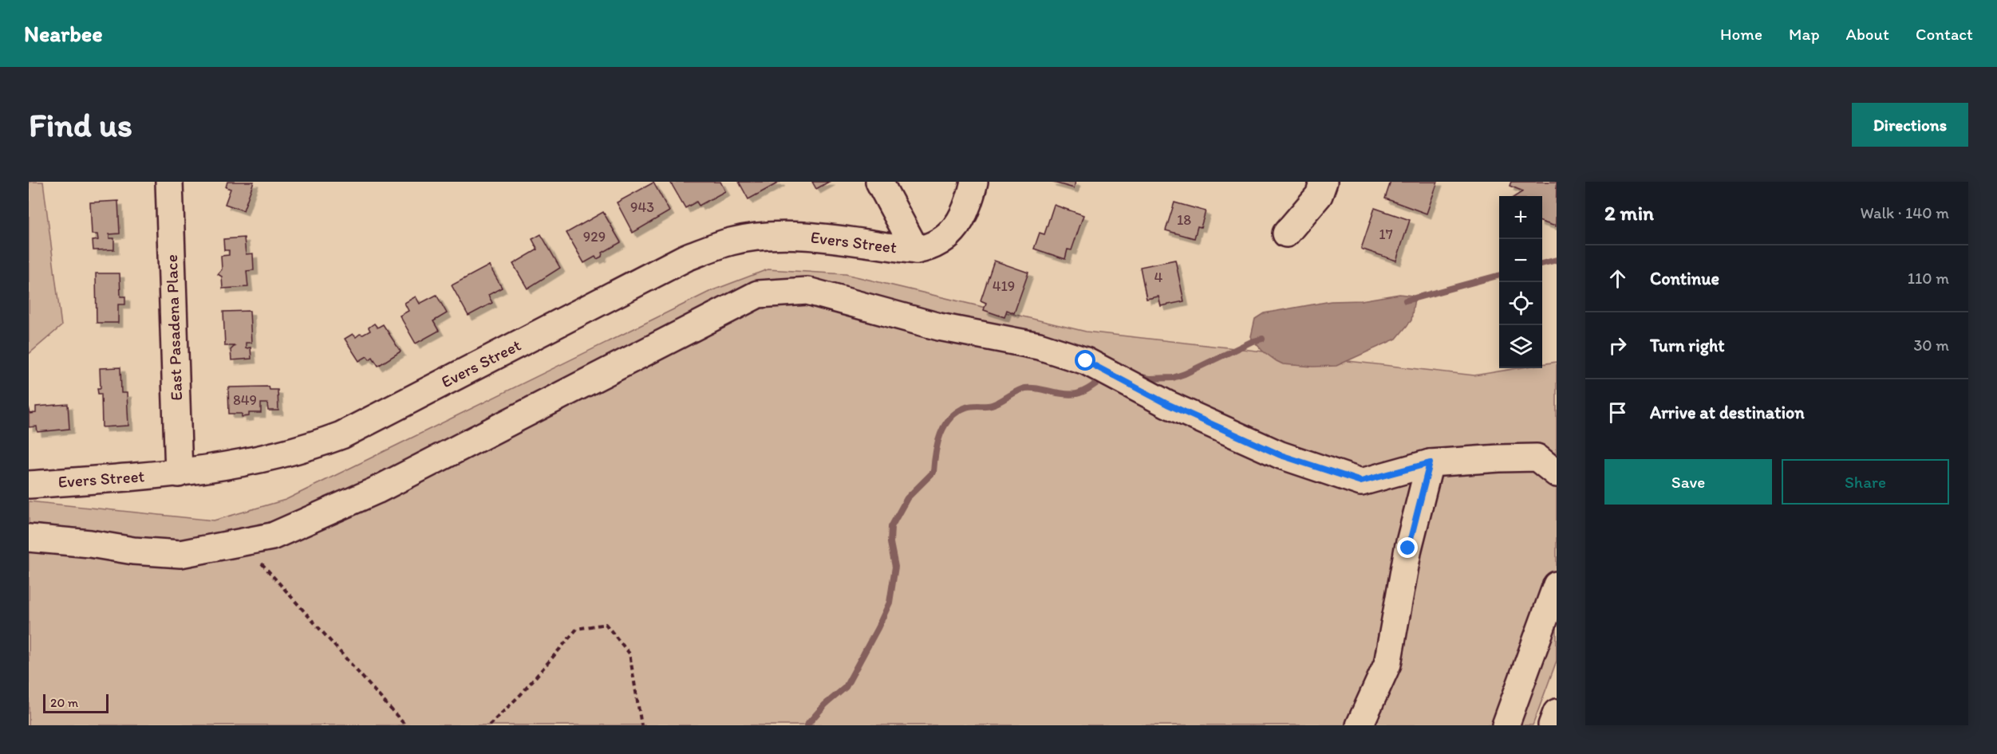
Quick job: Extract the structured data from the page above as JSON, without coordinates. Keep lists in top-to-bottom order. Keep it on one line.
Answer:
{"streets":{"street":["Evers Street","East Pasadena Place"]},"crossings":[["Evers Street","East Pasadena Place"]],"house_numbers":["943","18","17","929","4","419","849"],"scale_bar":"20 m","page":{"header":"Nearbee","nav":["Home","Map","About","Contact"],"buttons":["Directions",["Save","Share"]],"title":"Find us","heading":["2 min","Walk · 140 m"],"map_buttons":["+","−"],"list":[["Continue","110 m"],["Turn right","30 m"],"Arrive at destination"],"scale":"20 m"}}
